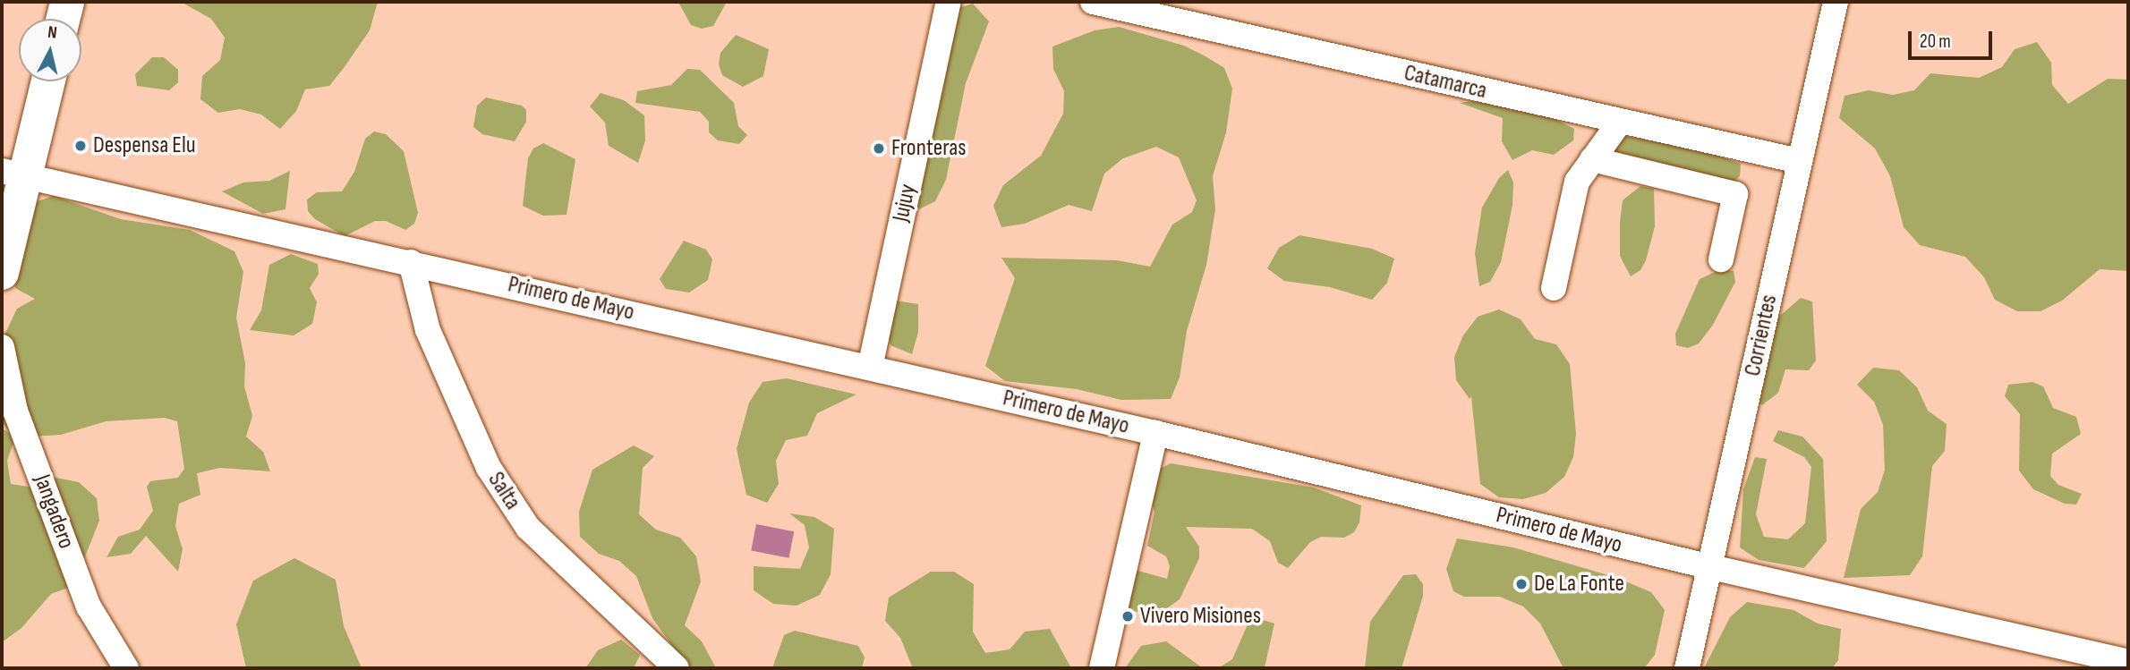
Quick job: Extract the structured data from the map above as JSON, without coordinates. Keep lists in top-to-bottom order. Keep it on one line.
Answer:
{"streets":{"street":["Catamarca","Jujuy","Primero de Mayo","Corrientes","Salta","Jangadero"]},"crossings":[["Catamarca","Corrientes"],["Jujuy","Primero de Mayo"],["Primero de Mayo","Corrientes"],["Primero de Mayo","Salta"]],"places":["Despensa Elu","Fronteras","De La Fonte","Vivero Misiones"],"scale_bar":"20 m","north":"top"}
